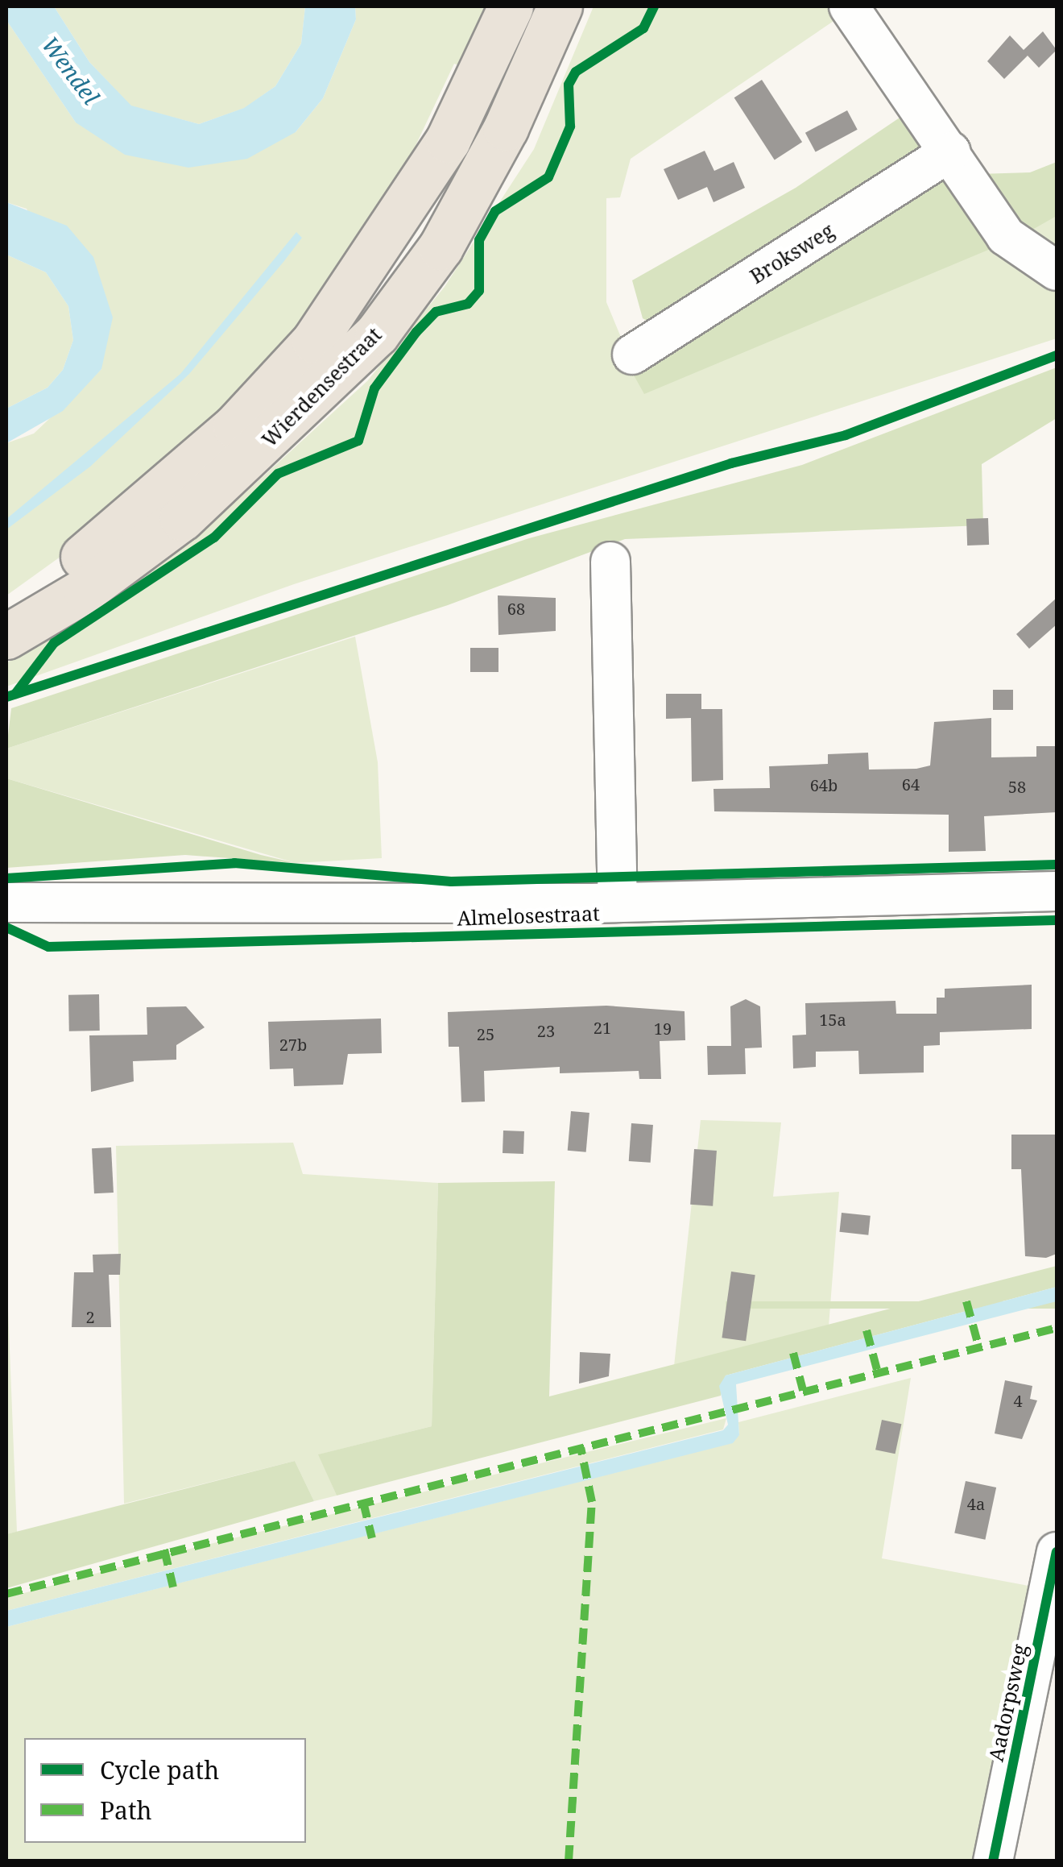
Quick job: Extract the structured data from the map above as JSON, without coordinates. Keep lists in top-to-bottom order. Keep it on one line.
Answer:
{"streets":{"main road":["Wierdensestraat"],"street":["Broksweg","Almelosestraat","Aadorpsweg"]},"water":["Wendel"],"house_numbers":["68","64","64b","58","15a","21","19","23","25","27b","2","4","4a"],"legend":["Cycle path","Path"]}
